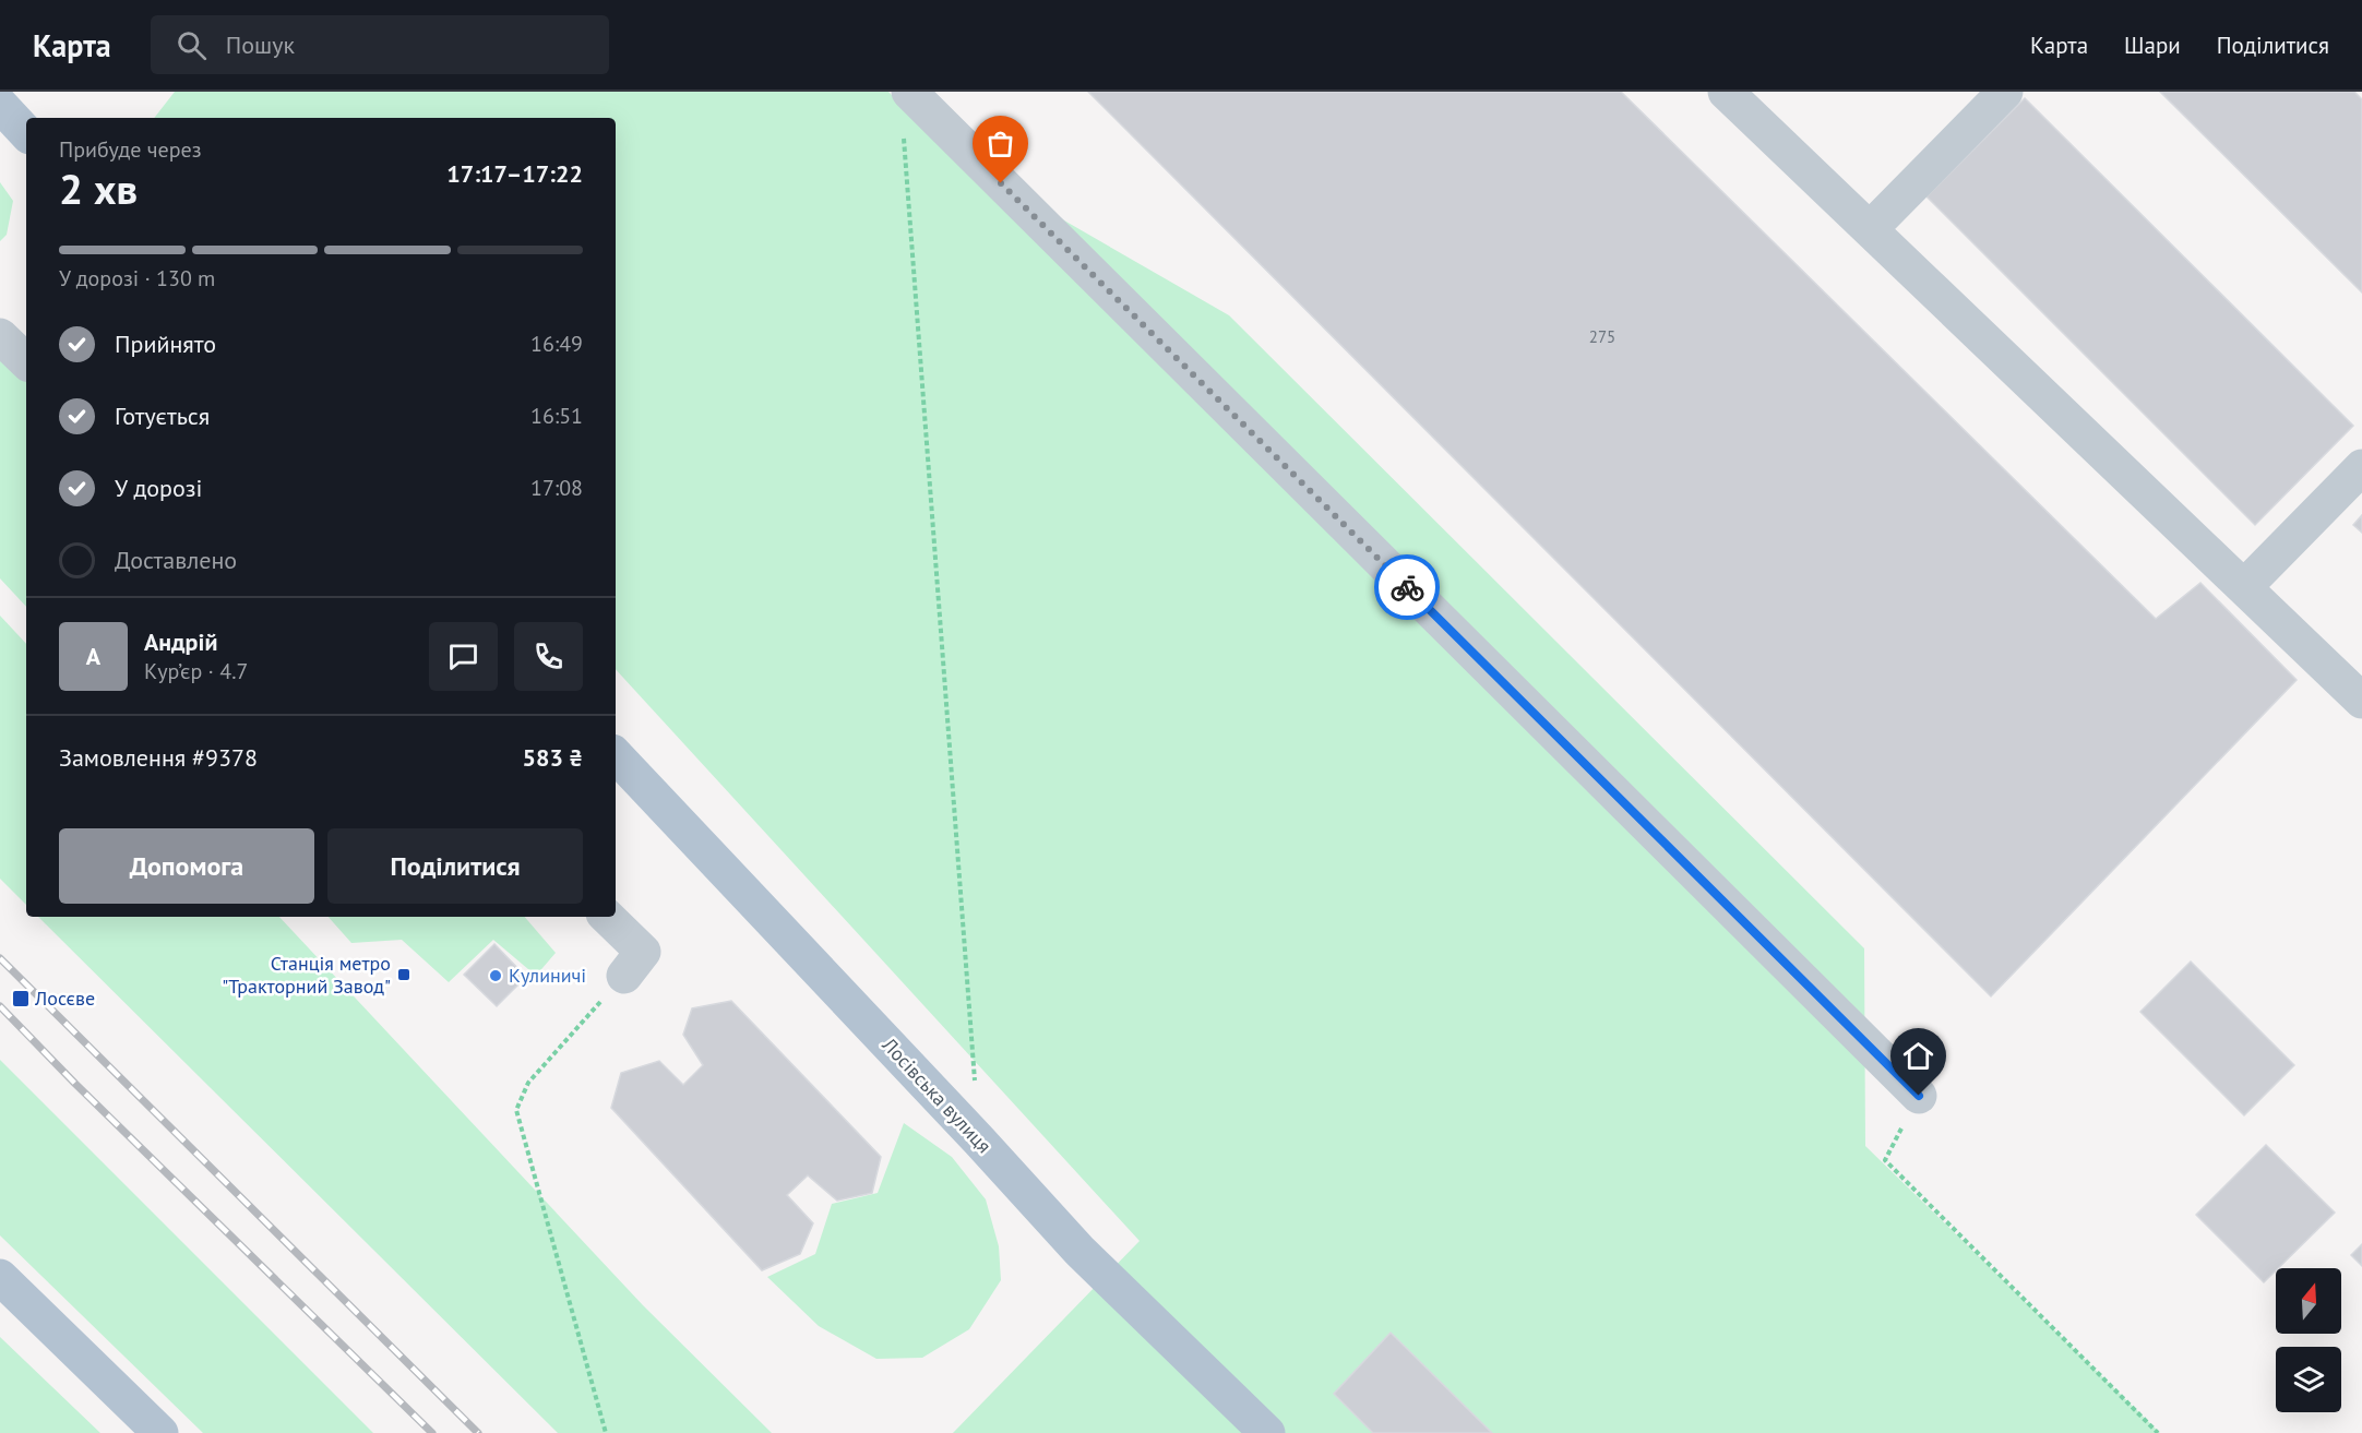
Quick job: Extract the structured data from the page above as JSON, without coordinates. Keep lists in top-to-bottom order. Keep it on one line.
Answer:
{"streets":{"main road":["Лосівська вулиця"]},"places":{"transit":["Станція метро \"Тракторний Завод\"","Лосєве"],"other":["Кулиничі"]},"house_numbers":["275"],"north":"top","page":{"header":"Карта","search":"Пошук","nav":["Карта","Шари","Поділитися"],"heading":["2 хв","Прибуде через","17:17–17:22"],"panel":["Андрій","Кур’єр · 4.7","Замовлення #9378","583 ₴"],"bar":"У дорозі · 130 m","list":[["Прийнято","16:49"],["Готується","16:51"],["У дорозі","17:08"],"Доставлено"],"round":"А","buttons":["Допомога","Поділитися"]}}
